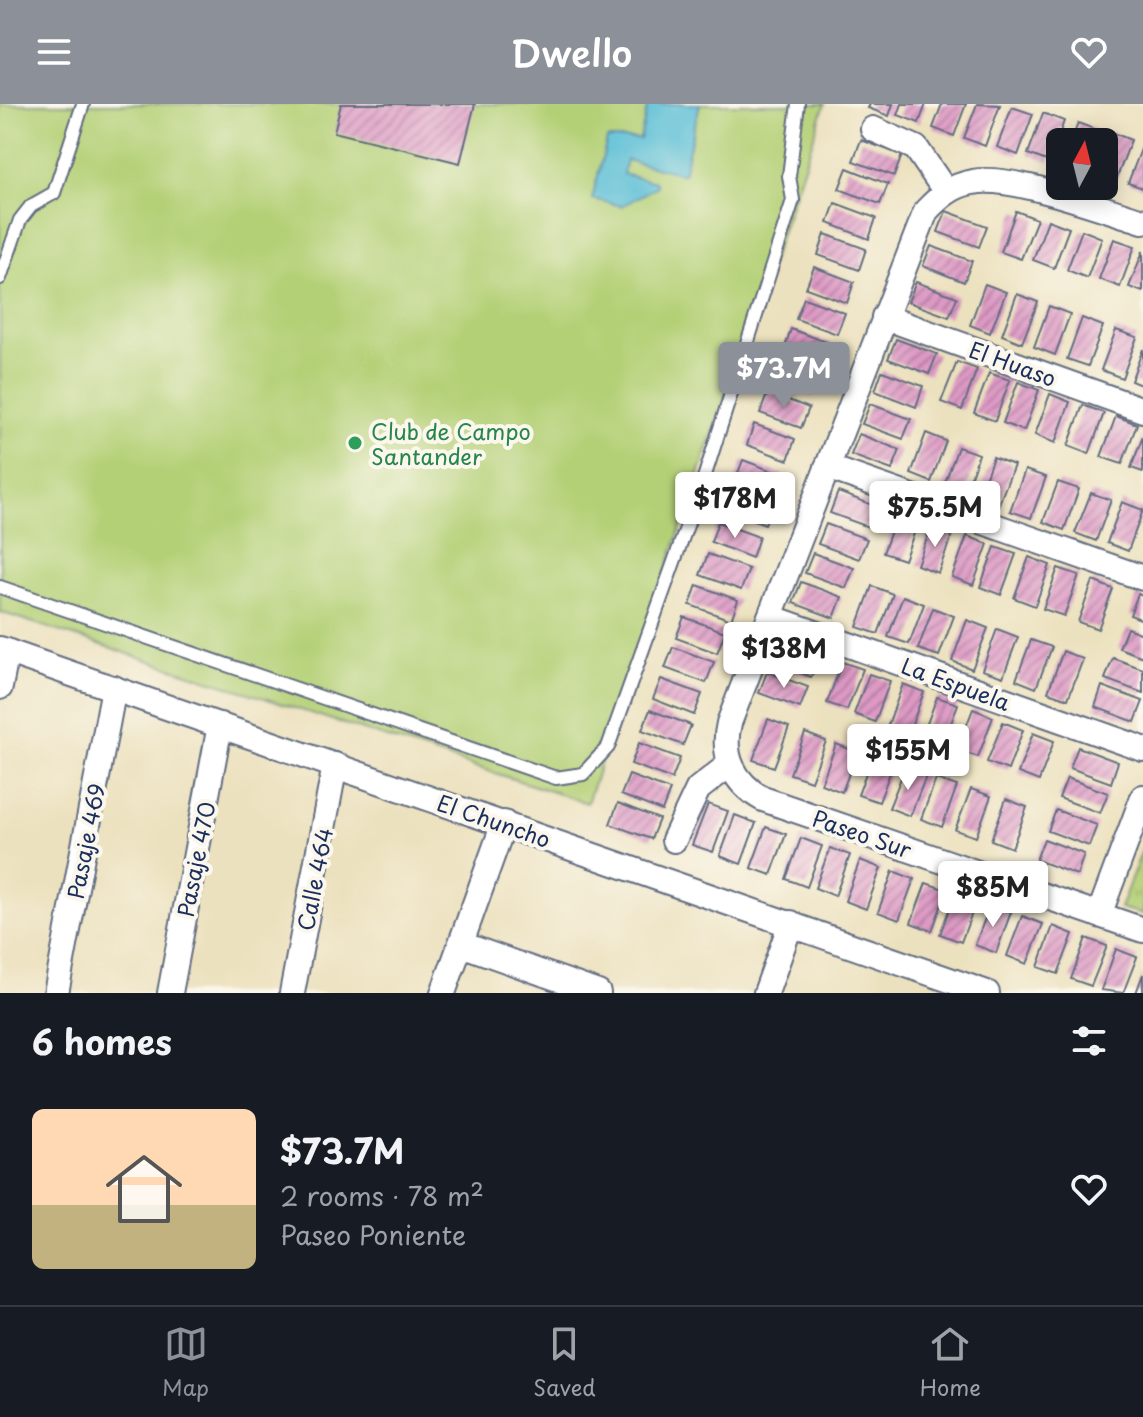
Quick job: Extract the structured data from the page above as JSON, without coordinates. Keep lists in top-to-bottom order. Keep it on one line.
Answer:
{"streets":{"street":["El Huaso","La Espuela","El Chuncho","Paseo Sur","Pasaje 469","Pasaje 470","Calle 464"]},"crossings":[["El Chuncho","Pasaje 469"],["El Chuncho","Pasaje 470"],["El Chuncho","Calle 464"]],"places":["Club de Campo Santander"],"north":"top","page":{"header":"Dwello","price":["$73.7M","$178M","$75.5M","$138M","$155M","$85M"],"heading":"6 homes","list":[{"name":"$73.7M","note":"2 rooms · 78 m² · Paseo Poniente"}],"tabs":["Map","Saved","Home"]}}
